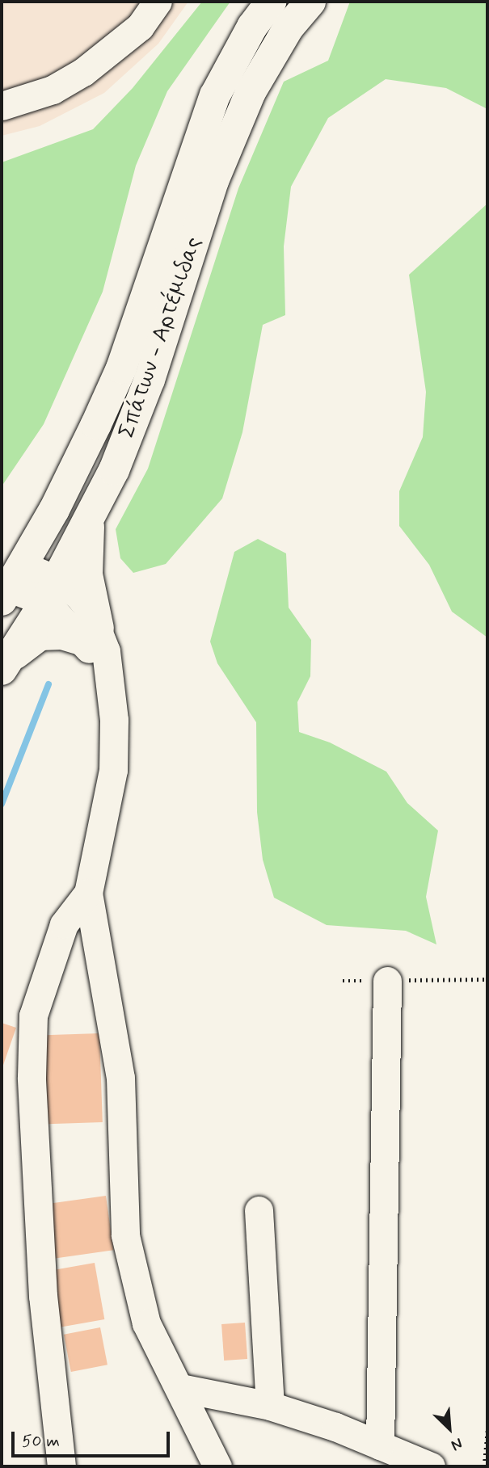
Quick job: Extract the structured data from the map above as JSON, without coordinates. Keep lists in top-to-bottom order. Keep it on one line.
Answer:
{"streets":{"main road":["Σπάτων - Αρτέμιδας"]},"scale_bar":"50 m","north":"bottom right"}
